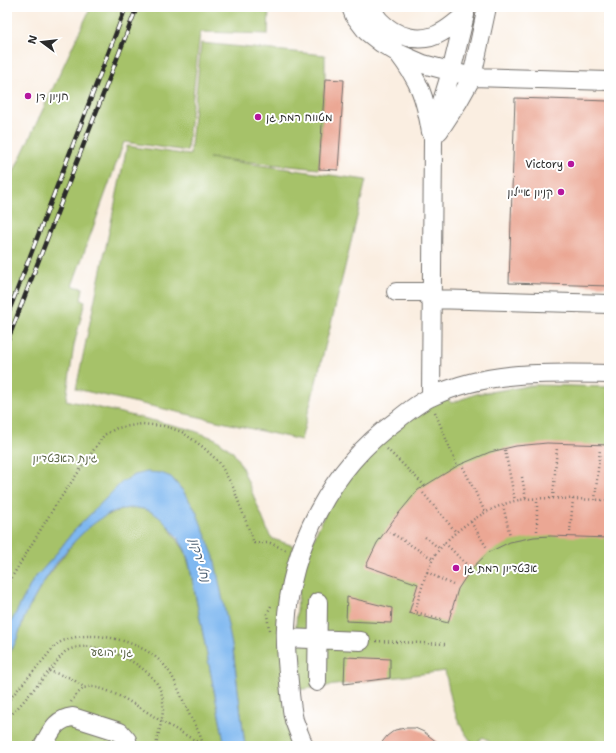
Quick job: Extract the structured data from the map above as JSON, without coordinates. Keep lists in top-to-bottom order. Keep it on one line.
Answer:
{"water":["נחל ירקון"],"parks":["גינת האצטדיון","גני יהושע"],"places":["חניון דן","מטווח רמת גן","Victory","קניון איילון","אצטדיון רמת גן"],"north":"left"}
